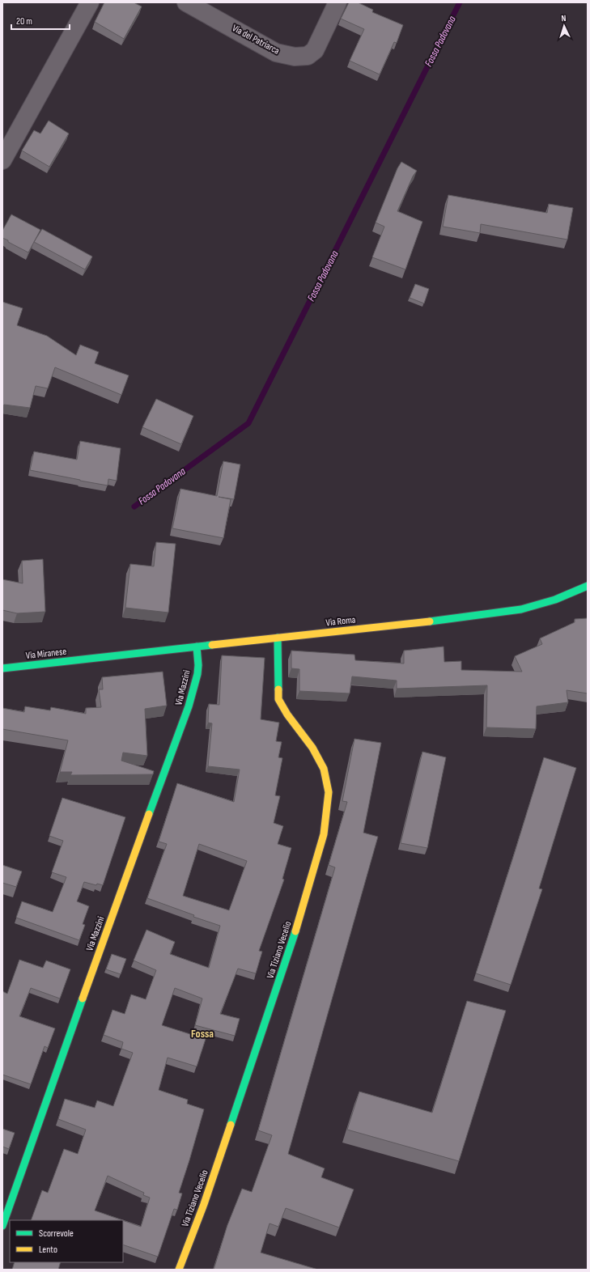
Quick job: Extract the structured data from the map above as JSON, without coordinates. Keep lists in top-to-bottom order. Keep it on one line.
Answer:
{"streets":{"street":["Via del Patriarca","Via Roma","Via Miranese","Via Mazzini","Via Tiziano Vecelio"]},"crossings":[["Via Roma","Via Miranese"],["Via Roma","Via Mazzini"],["Via Roma","Via Tiziano Vecelio"]],"districts":["Fossa"],"water":["Fossa Padovana"],"legend":["Scorrevole","Lento"],"scale_bar":"20 m","north":"top"}
